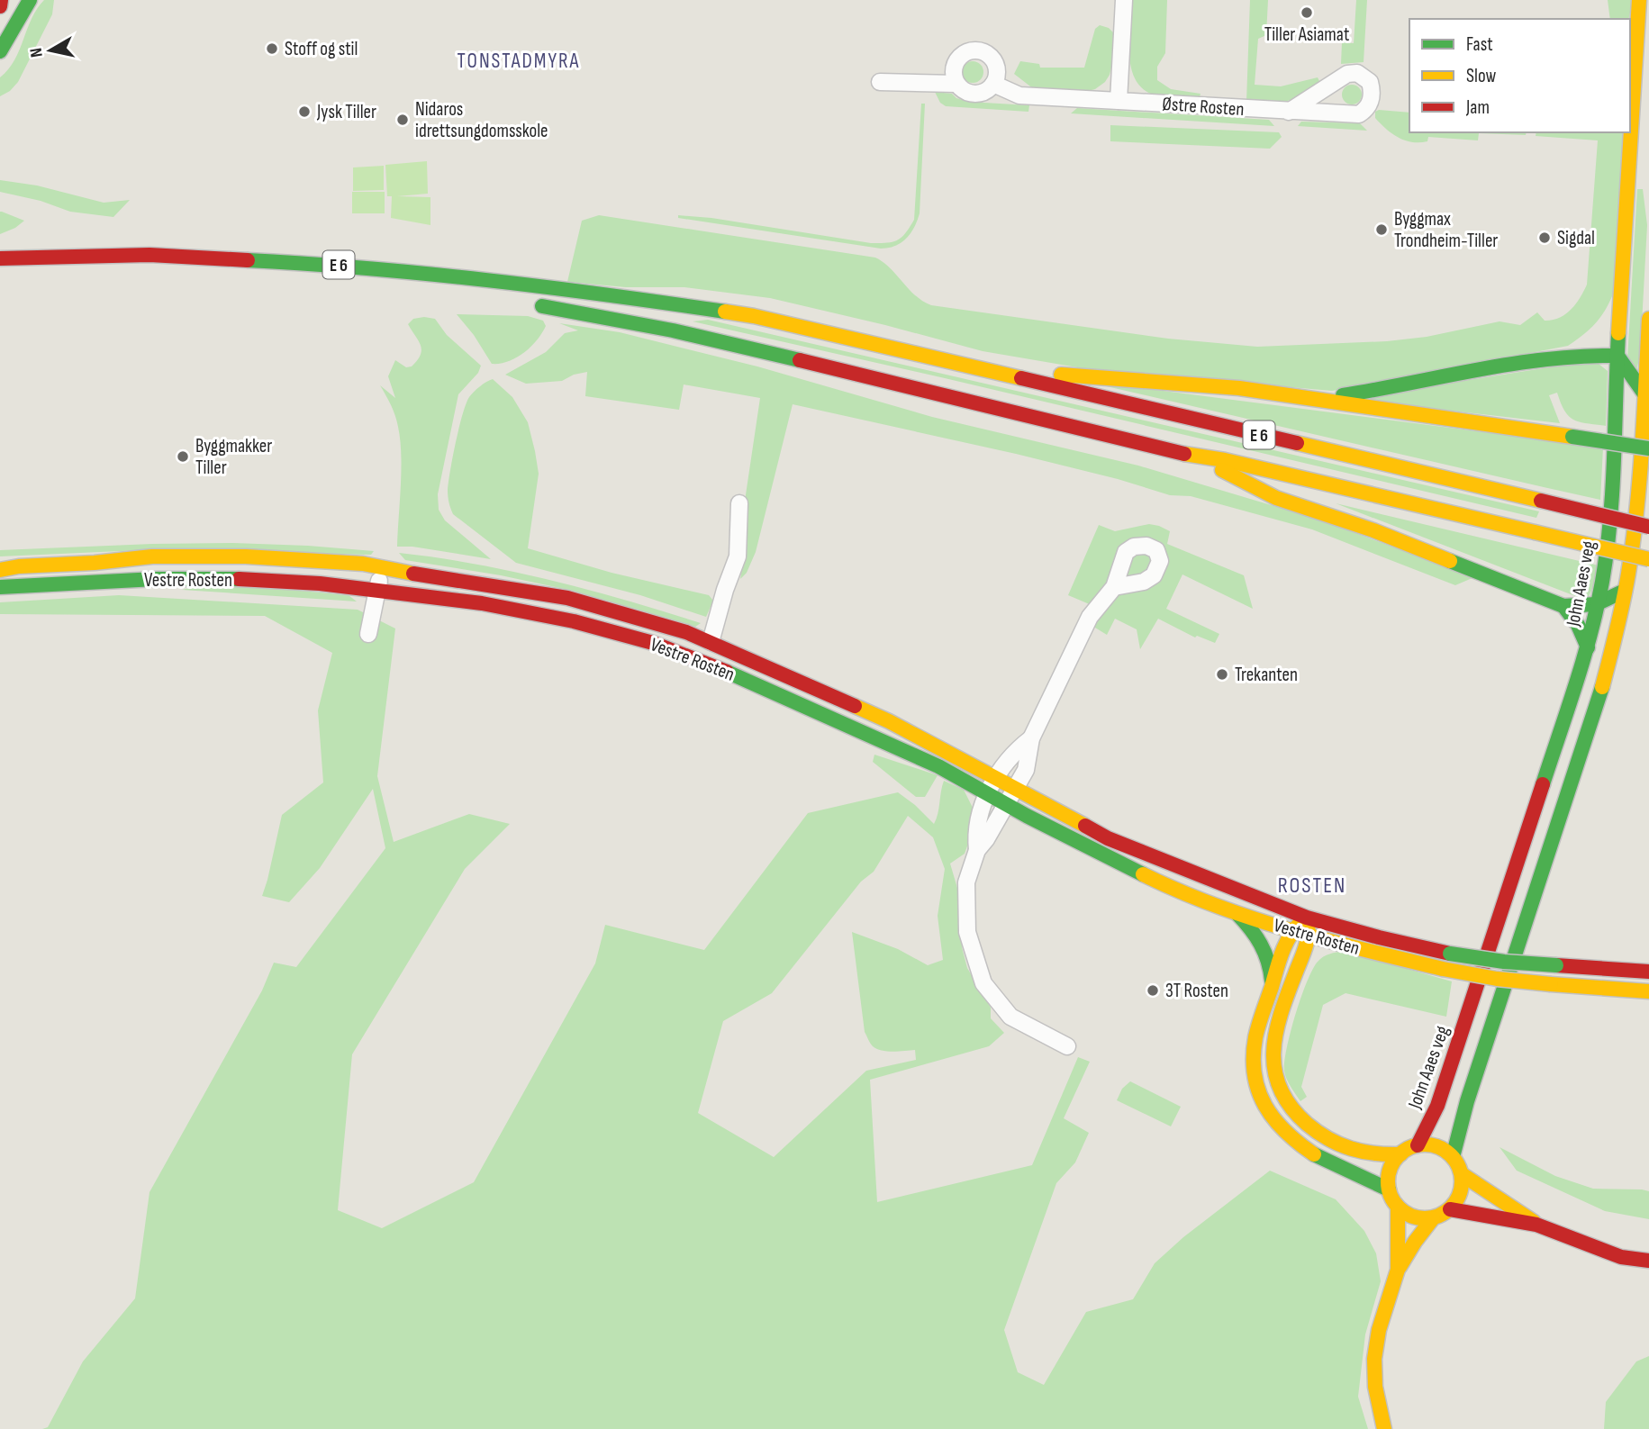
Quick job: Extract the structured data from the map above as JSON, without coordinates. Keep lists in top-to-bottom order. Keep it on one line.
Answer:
{"streets":{"main road":["E 6","Vestre Rosten","John Aaes veg"],"street":["Østre Rosten"]},"crossings":[["E 6","John Aaes veg"]],"districts":["TONSTADMYRA","ROSTEN"],"places":["Tiller Asiamat","Stoff og stil","Jysk Tiller","Nidaros idrettsungdomsskole","Byggmax Trondheim-Tiller","Sigdal","Byggmakker Tiller","Trekanten","3T Rosten"],"legend":["Fast","Slow","Jam"],"north":"left"}
